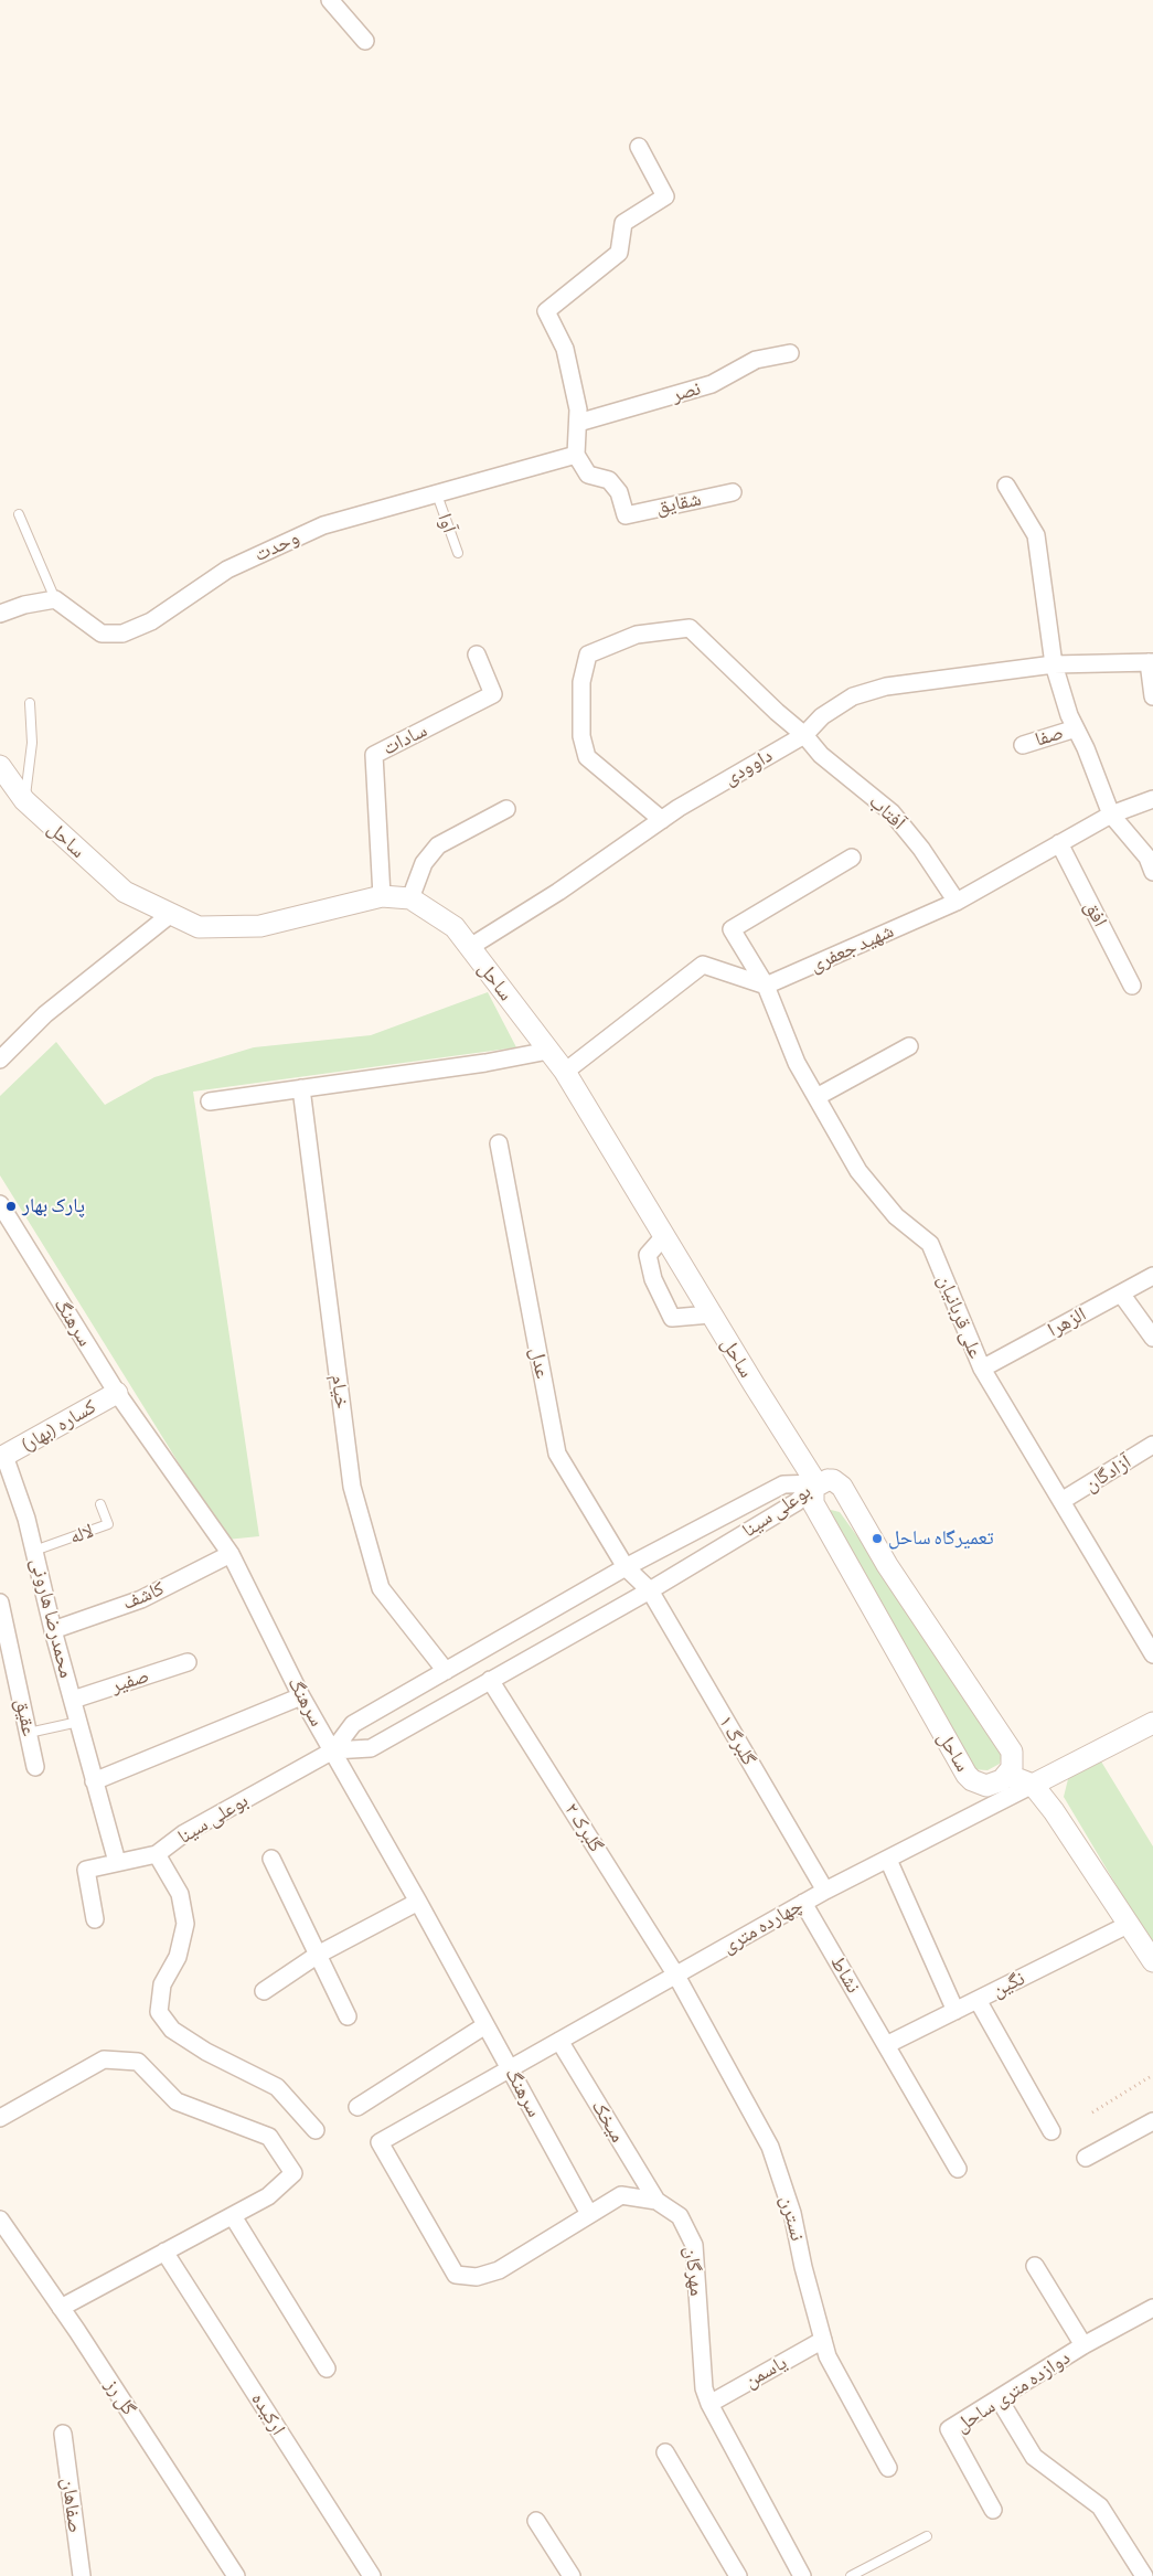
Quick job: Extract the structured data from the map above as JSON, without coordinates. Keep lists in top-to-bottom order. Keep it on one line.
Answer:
{"streets":{"street":["نصر","شقایق","وحدت","صفا","سادات","داوودی","آفتاب","ساحل","افق","شهید جعفری","علی قربانیان","سرهنگ","الزهرا","عدل","خیام","کساره (بهار)","آزادگان","بوعلی سینا","کاشف","محمدرضا هارونی","صفیر","عقیق","گلبرگ ۱","گلبرک ۲","چهارده متری","نشاط","نگین","میخک","نسترن","مهرگان","یاسمن","دوازده متری ساحل","گل رز","ارکیده","صفاهان"],"lane":["آوا","لاله"]},"crossings":[["شقایق","وحدت"],["آوا","وحدت"],["سادات","ساحل"],["داوودی","آفتاب"],["داوودی","ساحل"],["آفتاب","شهید جعفری"],["ساحل","بوعلی سینا"],["افق","شهید جعفری"],["شهید جعفری","علی قربانیان"],["علی قربانیان","الزهرا"],["علی قربانیان","آزادگان"],["سرهنگ","کساره (بهار)"],["سرهنگ","بوعلی سینا"],["سرهنگ","کاشف"],["سرهنگ","چهارده متری"],["سرهنگ","مهرگان"],["عدل","بوعلی سینا"],["عدل","گلبرگ ۱"],["خیام","بوعلی سینا"],["کساره (بهار)","محمدرضا هارونی"],["بوعلی سینا","محمدرضا هارونی"],["بوعلی سینا","گلبرگ ۱"],["بوعلی سینا","گلبرک ۲"],["لاله","محمدرضا هارونی"],["کاشف","محمدرضا هارونی"],["محمدرضا هارونی","صفیر"],["گلبرگ ۱","چهارده متری"],["گلبرک ۲","چهارده متری"],["گلبرک ۲","نسترن"],["چهارده متری","نشاط"],["چهارده متری","میخک"],["چهارده متری","نسترن"],["چهارده متری","مهرگان"],["نشاط","نگین"],["میخک","مهرگان"],["نسترن","یاسمن"],["مهرگان","یاسمن"]],"places":["پارک بهار","تعمیرگاه ساحل"]}
